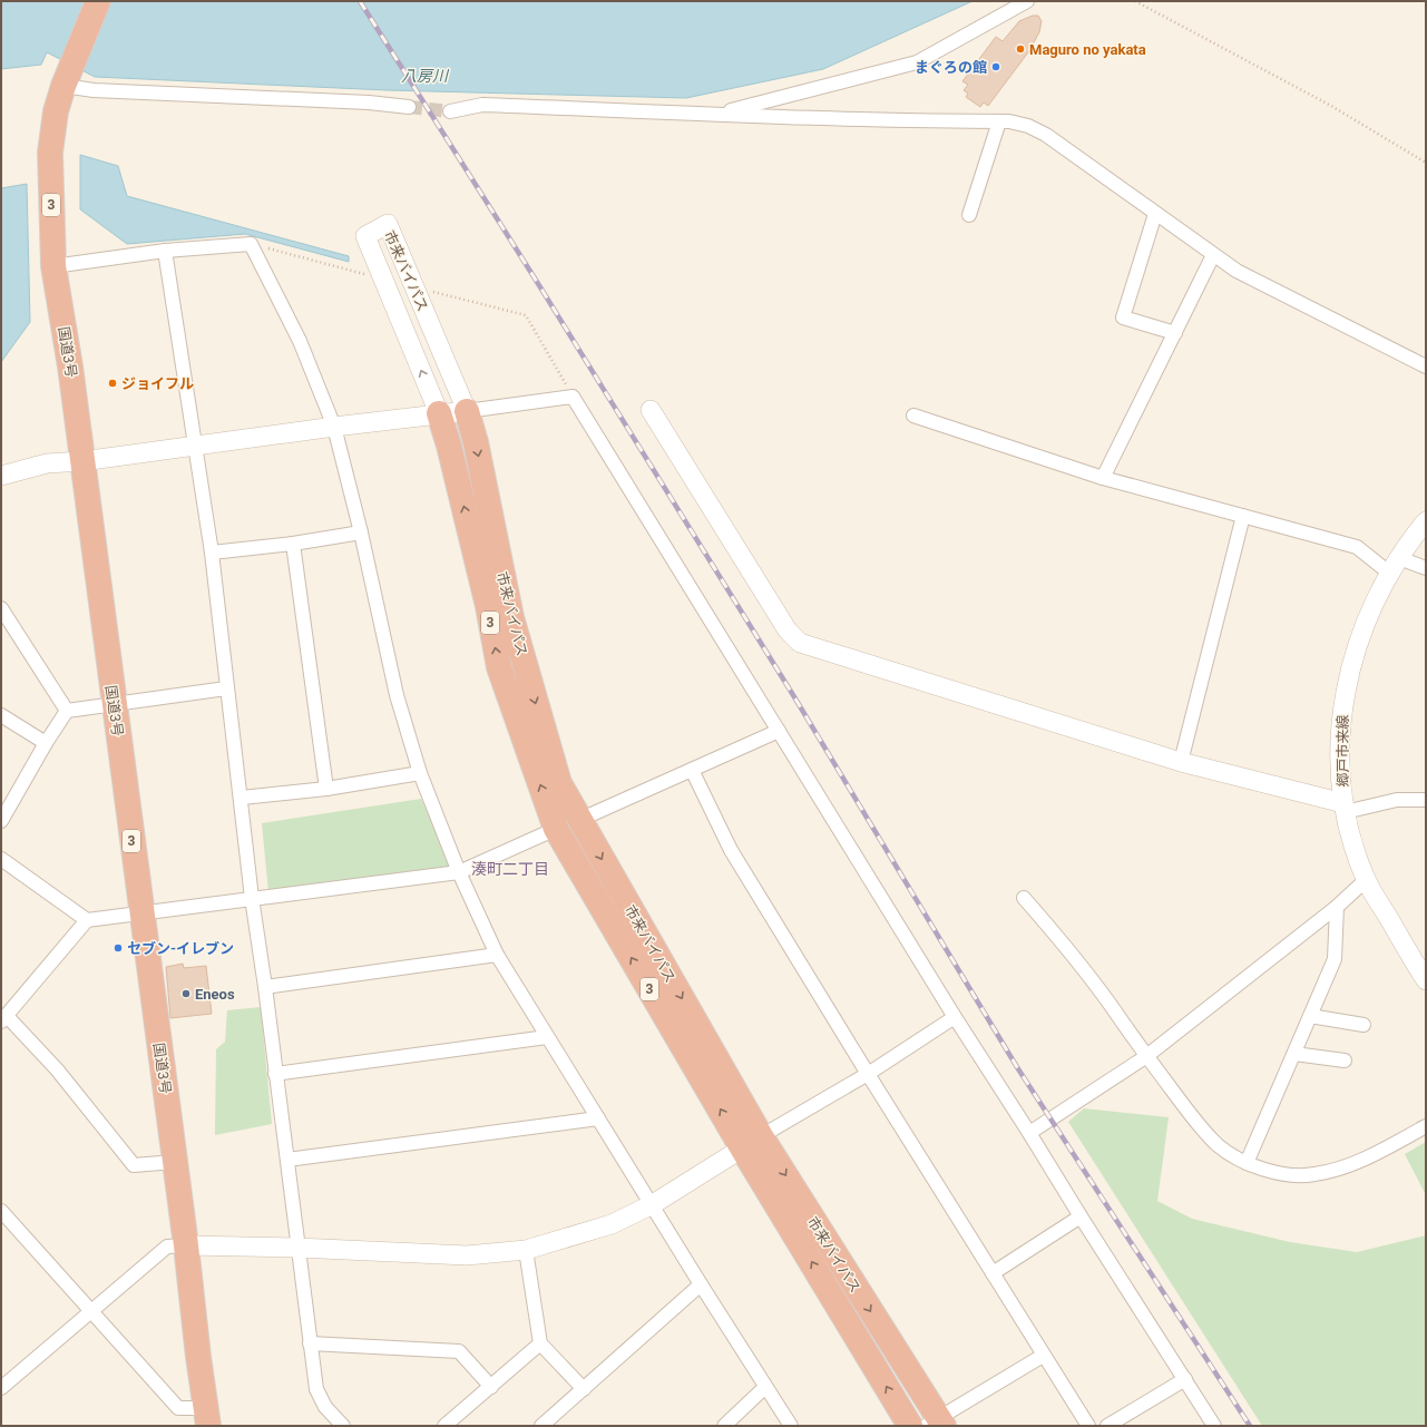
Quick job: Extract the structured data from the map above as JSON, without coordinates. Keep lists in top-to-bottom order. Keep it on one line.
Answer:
{"streets":{"highway":["3","市来バイパス","国道3号"],"street":["郷戸市来線"]},"districts":["湊町二丁目"],"water":["八房川"],"places":["Maguro no yakata","まぐろの館","ジョイフル","セブン-イレブン","Eneos"]}
